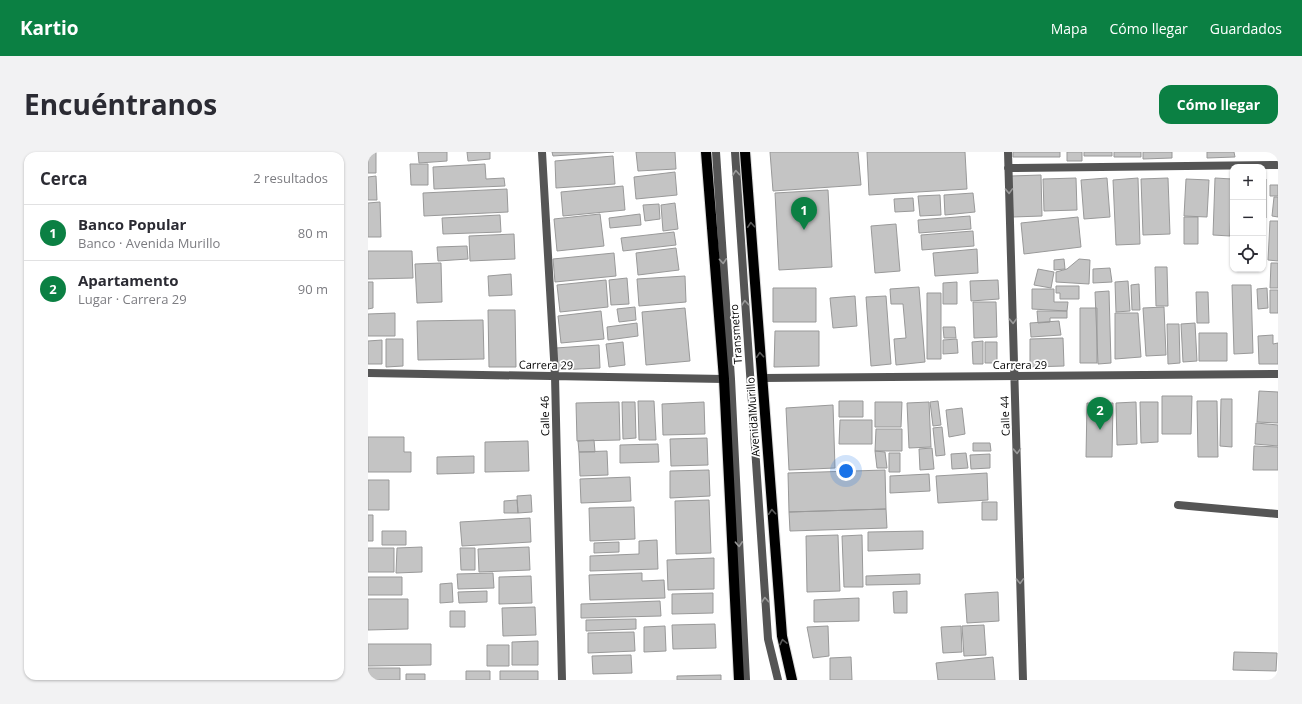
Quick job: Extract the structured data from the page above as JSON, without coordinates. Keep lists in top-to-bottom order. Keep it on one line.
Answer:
{"streets":{"main road":["Avenida Murillo"],"street":["Transmetro","Carrera 29","Calle 46","Calle 44"]},"crossings":[["Carrera 29","Calle 46"],["Carrera 29","Calle 44"],["Carrera 29","Avenida Murillo"]],"one_way":["Calle 44"],"page":{"header":"Kartio","nav":["Mapa","Cómo llegar","Guardados"],"title":"Encuéntranos","buttons":"Cómo llegar","heading":["Cerca","2 resultados"],"map_buttons":["+","−"],"pins":["1","2"],"list":[{"mark":"1","name":"Banco Popular","note":"Banco · Avenida Murillo","value":"80 m"},{"mark":"2","name":"Apartamento","note":"Lugar · Carrera 29","value":"90 m"}]}}
